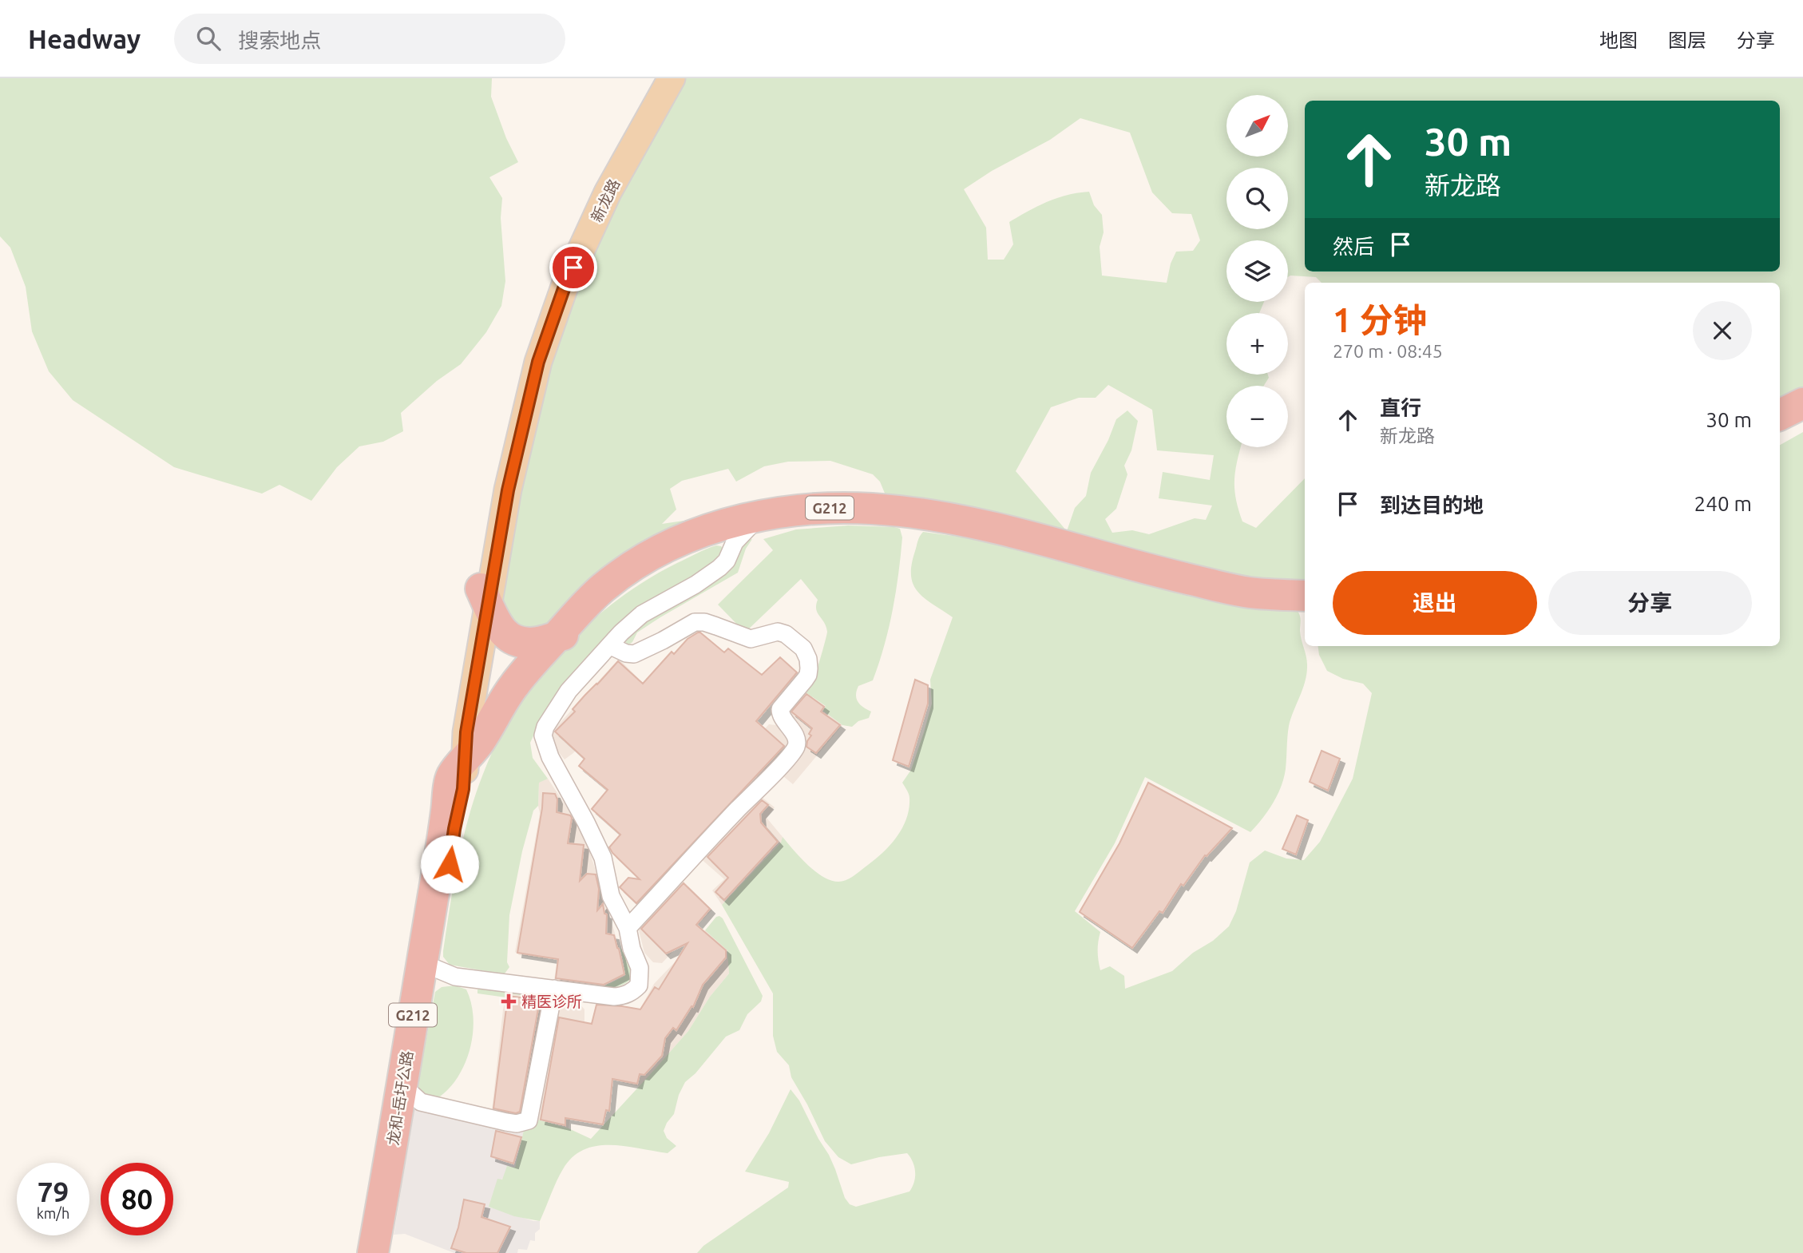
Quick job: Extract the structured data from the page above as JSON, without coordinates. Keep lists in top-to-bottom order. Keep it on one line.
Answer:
{"streets":{"highway":["G212","龙和-岳圩公路"],"main road":["新龙路"]},"crossings":[["新龙路","G212"],["新龙路","龙和-岳圩公路"],["G212","龙和-岳圩公路"]],"places":{"health":["精医诊所"]},"north":"top right","page":{"header":"Headway","search":"搜索地点","nav":["地图","图层","分享"],"map_buttons":["+","−"],"turn":["30 m","新龙路"],"then":"然后","heading":["1 分钟","270 m · 08:45"],"list":[{"name":"直行","note":"新龙路","value":"30 m"},{"name":"到达目的地","value":"240 m"}],"buttons":["退出","分享"],"speed":"79 km/h","limit":"80"}}
